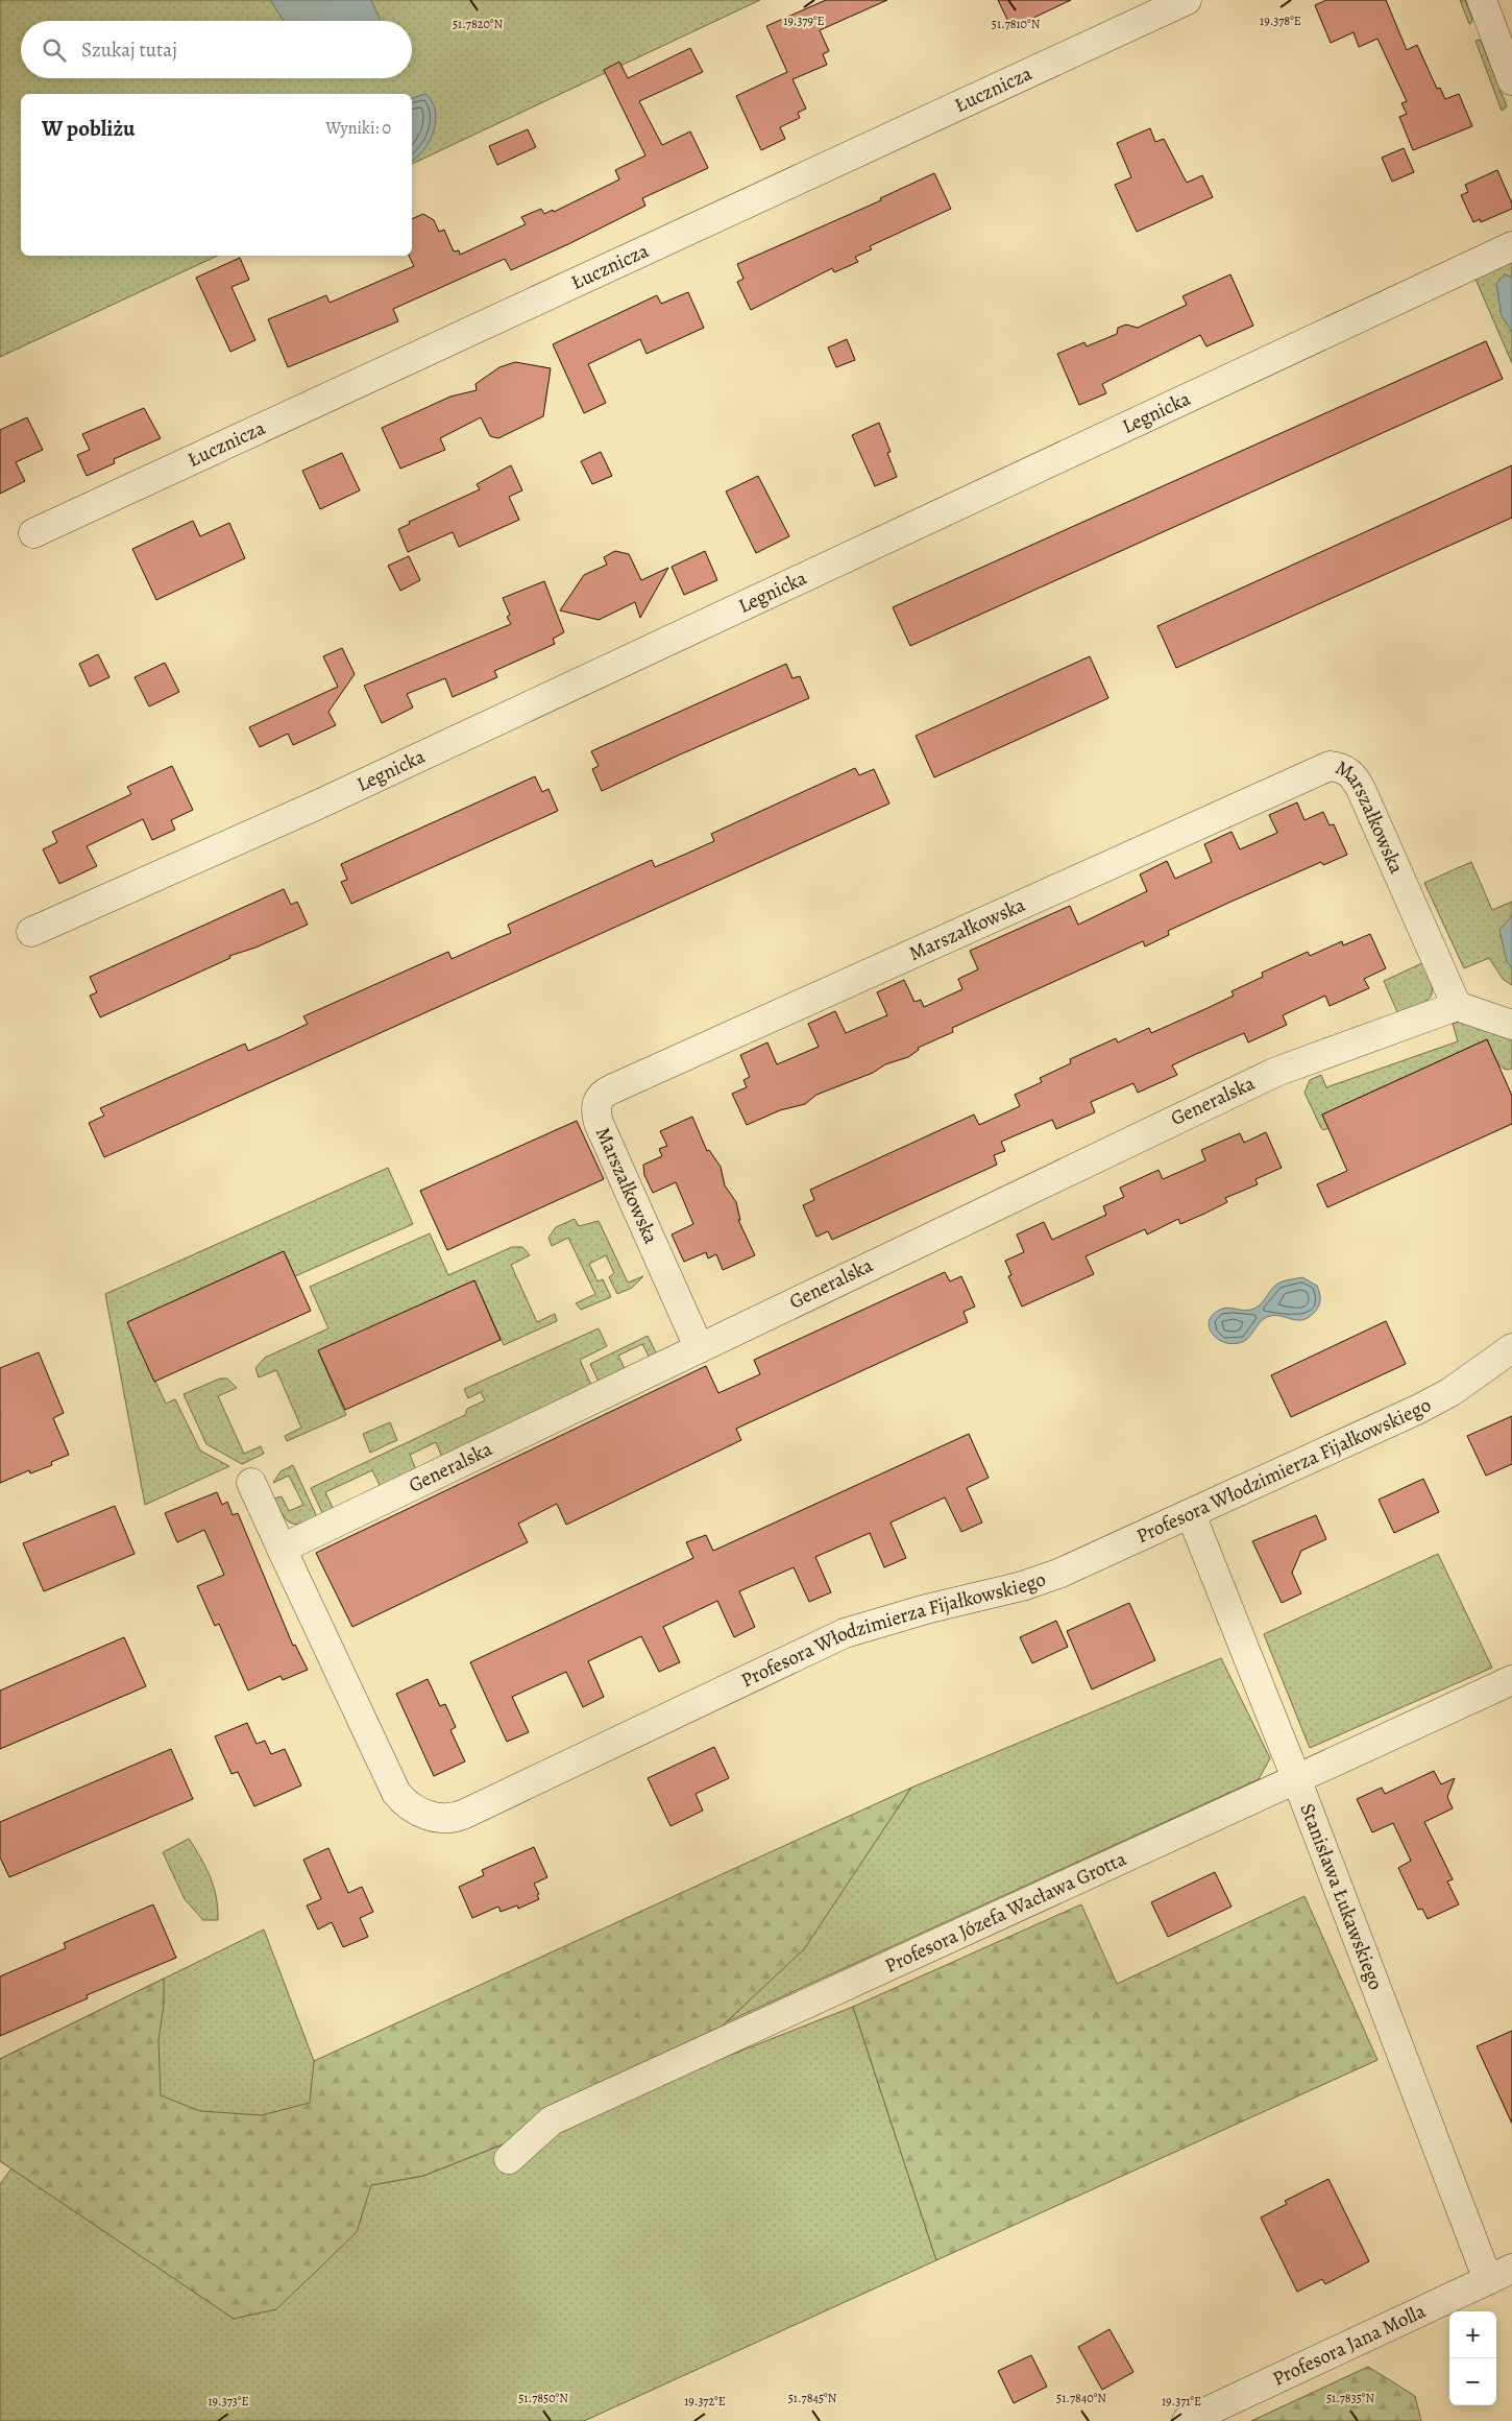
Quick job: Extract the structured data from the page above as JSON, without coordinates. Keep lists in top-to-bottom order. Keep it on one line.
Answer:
{"streets":{"street":["Łucznicza","Legnicka","Marszałkowska","Generalska","Profesora Włodzimierza Fijałkowskiego","Stanisława Łukawskiego","Profesora Józefa Wacława Grotta","Profesora Jana Molla"]},"crossings":[["Marszałkowska","Generalska"],["Generalska","Profesora Włodzimierza Fijałkowskiego"],["Profesora Włodzimierza Fijałkowskiego","Stanisława Łukawskiego"],["Stanisława Łukawskiego","Profesora Józefa Wacława Grotta"],["Stanisława Łukawskiego","Profesora Jana Molla"]],"page":{"search":"Szukaj tutaj","heading":["W pobliżu","Wyniki: 0"],"map_buttons":["+","−"]},"coordinates":["19.379°E","19.378°E","51.7820°N","51.7810°N","51.7850°N","51.7845°N","51.7840°N","51.7835°N","19.373°E","19.372°E","19.371°E"]}
